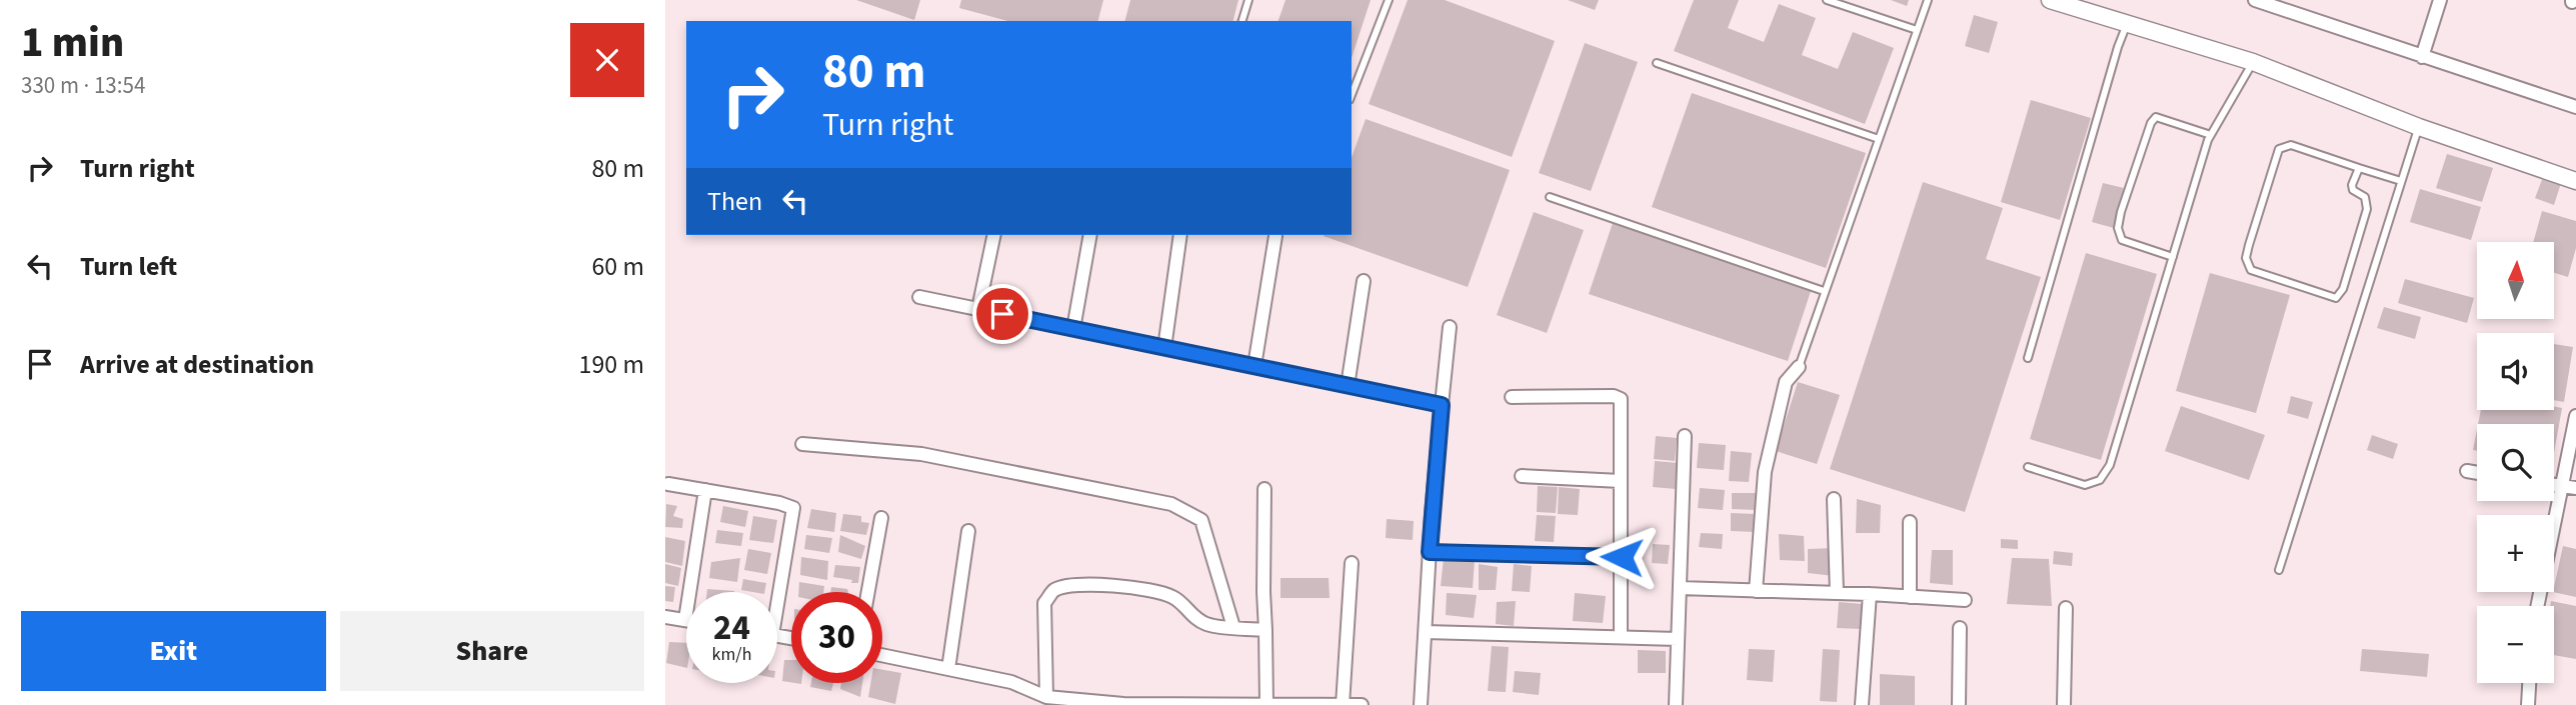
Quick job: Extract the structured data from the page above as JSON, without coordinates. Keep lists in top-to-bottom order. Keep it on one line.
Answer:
{"north":"top","page":{"heading":["1 min","330 m · 13:54"],"turn":["80 m","Turn right"],"list":[{"name":"Turn right","value":"80 m"},{"name":"Turn left","value":"60 m"},{"name":"Arrive at destination","value":"190 m"}],"then":"Then","map_buttons":["+","−"],"speed":"24 km/h","limit":"30","buttons":["Exit","Share"]}}
